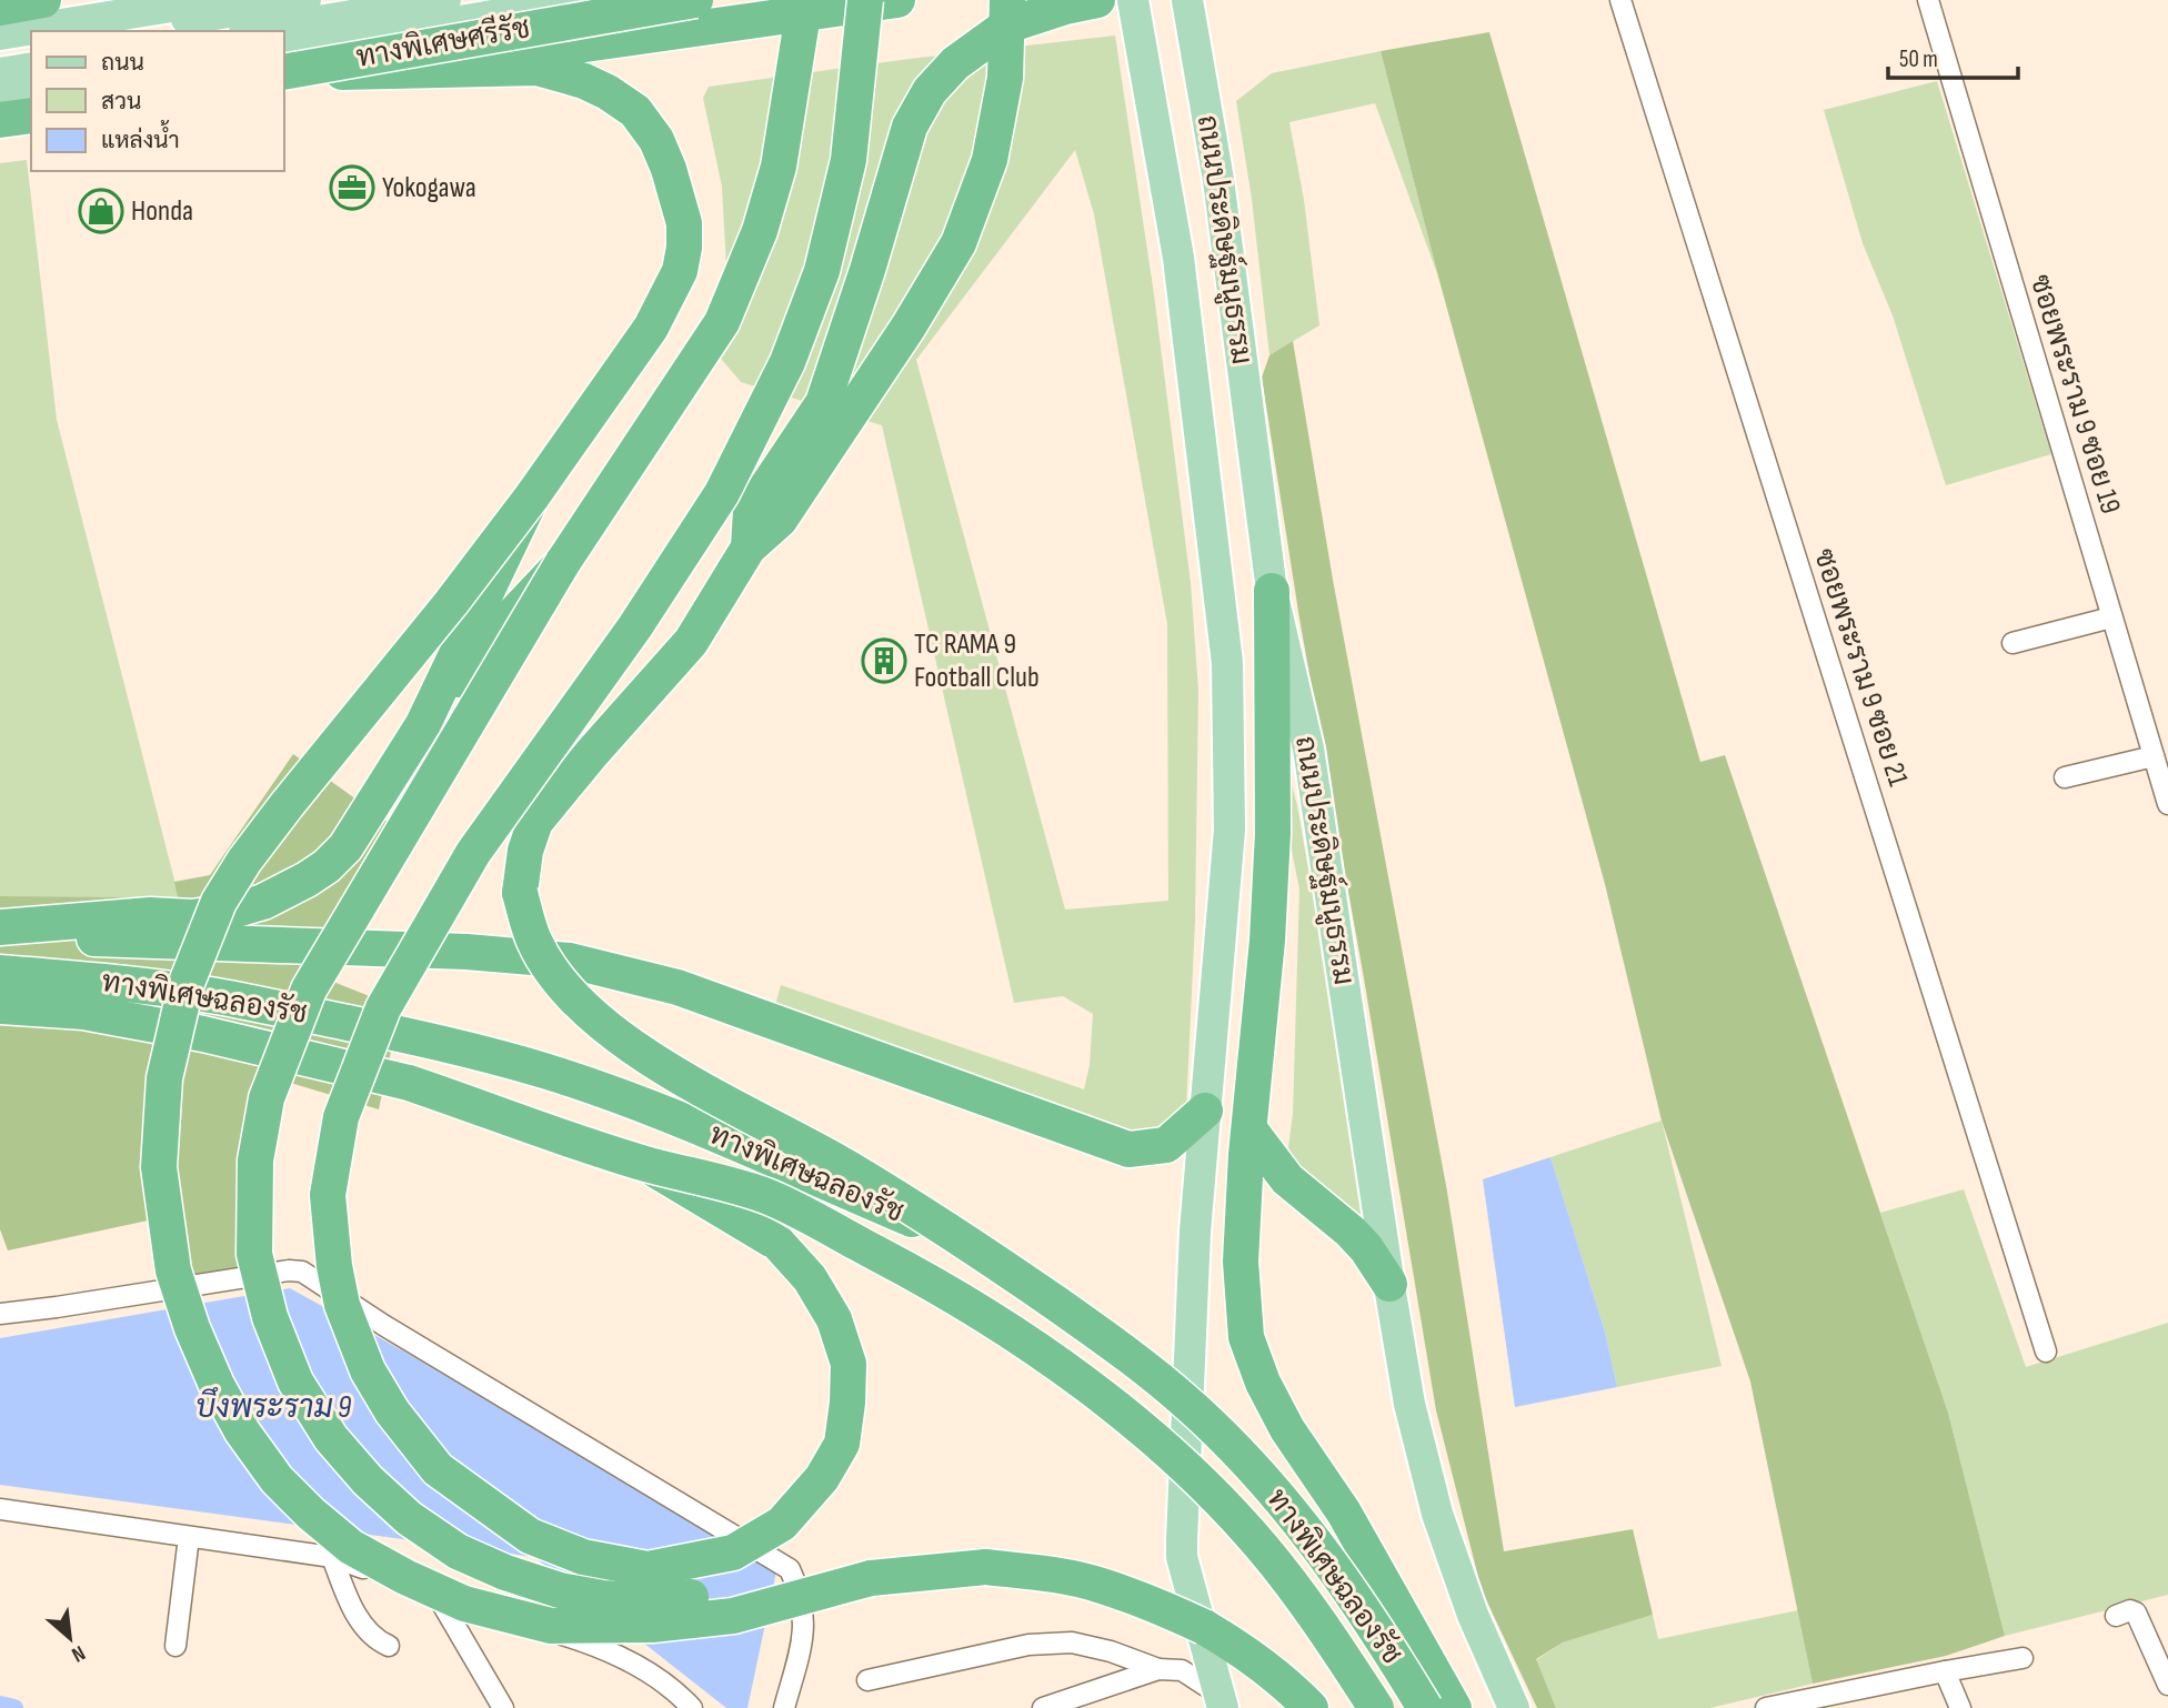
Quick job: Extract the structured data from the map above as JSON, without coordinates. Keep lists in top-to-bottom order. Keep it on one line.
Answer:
{"streets":{"highway":["ทางพิเศษศรีรัช","ทางพิเศษฉลองรัช"],"main road":["ถนนประดิษฐ์มนูธรรม"],"street":["ซอยพระราม 9 ซอย 19","ซอยพระราม 9 ซอย 21"]},"water":["บึงพระราม 9"],"places":{"office":["Yokogawa"],"shop":["Honda"],"building":["TC RAMA 9 Football Club"]},"legend":["ถนน","สวน","แหล่งน้ำ"],"scale_bar":"50 m","north":"bottom right"}
